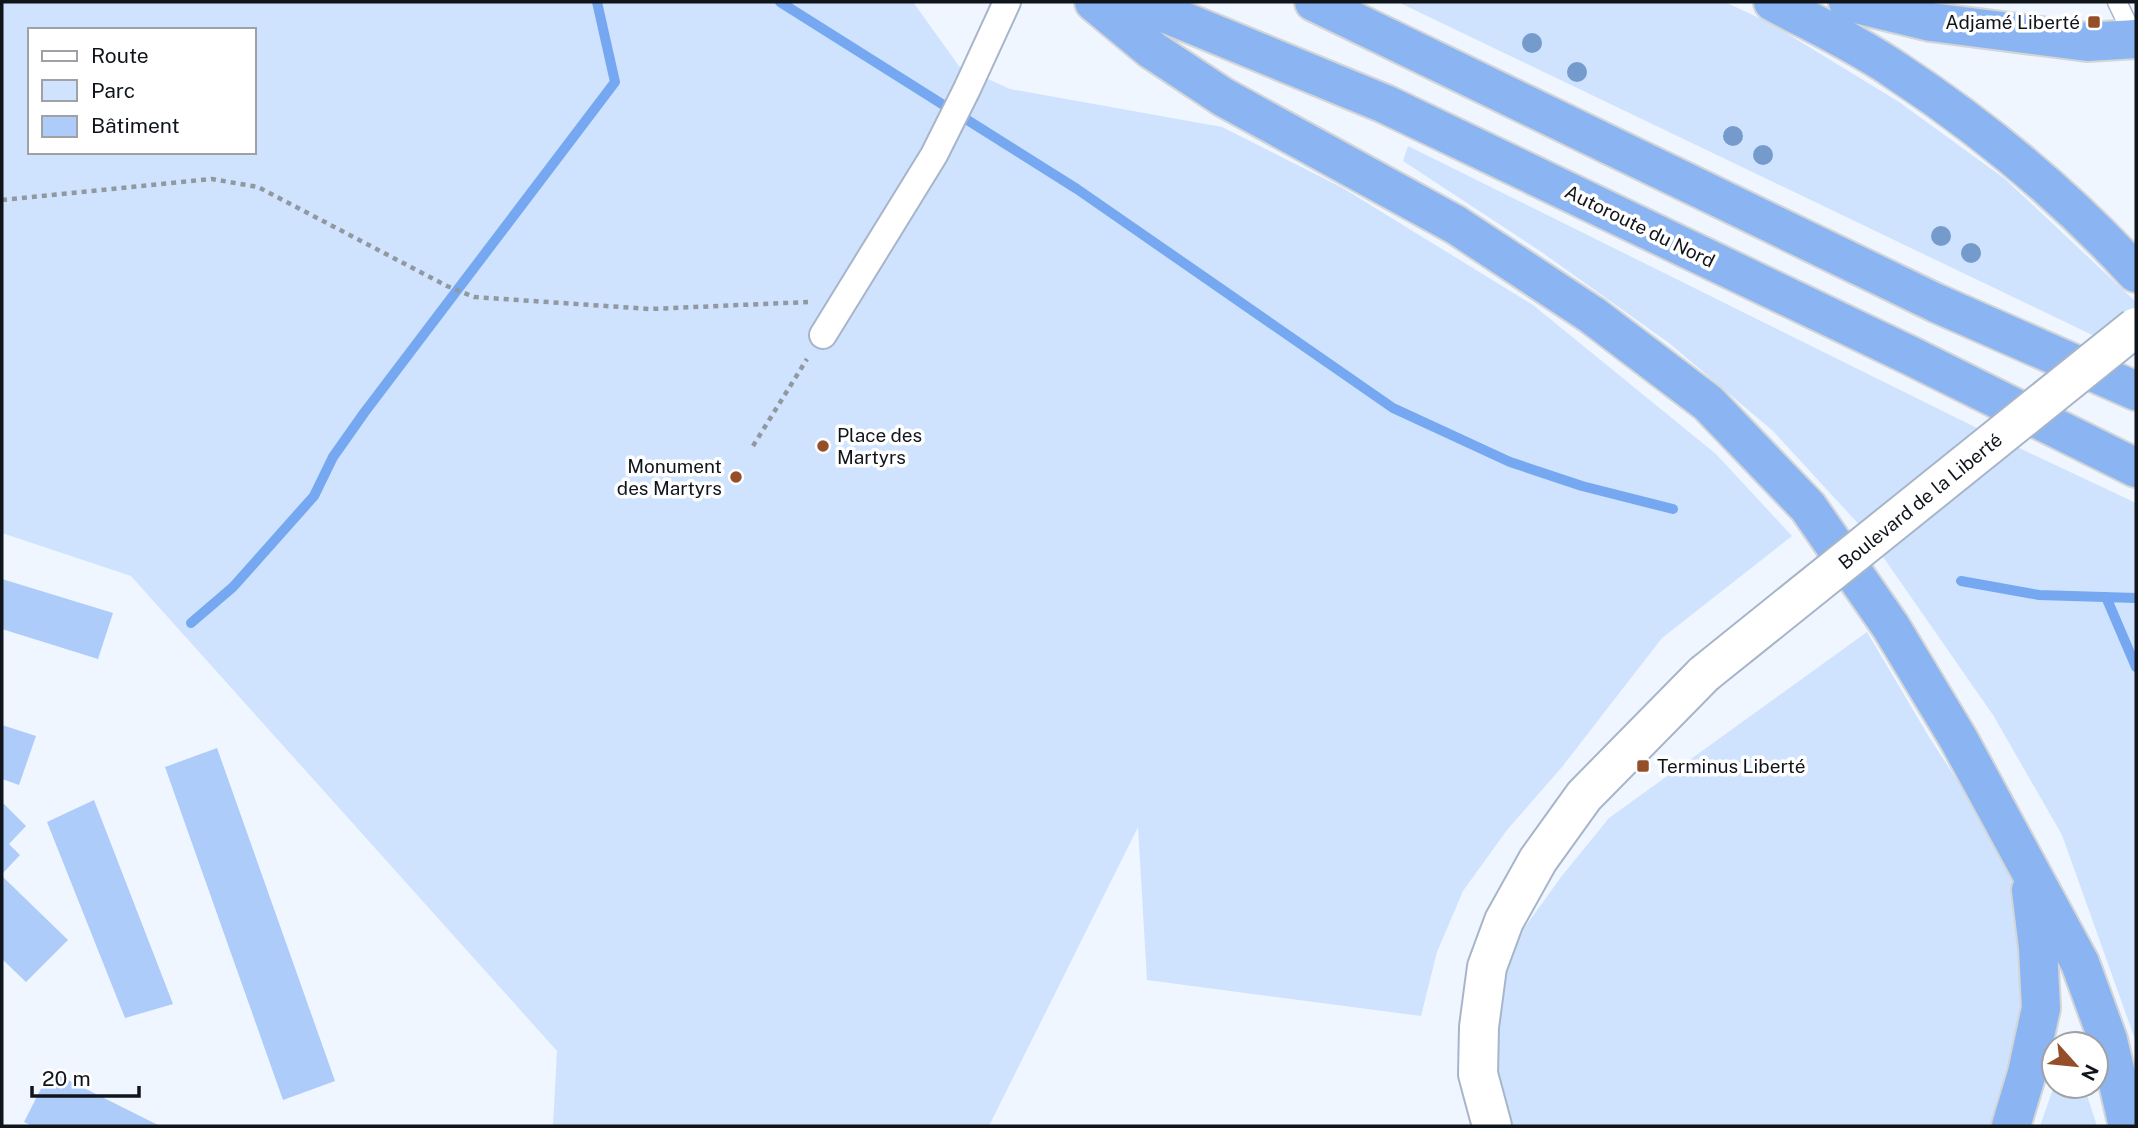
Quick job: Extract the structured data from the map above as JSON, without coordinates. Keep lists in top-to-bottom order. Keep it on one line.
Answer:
{"streets":{"highway":["Autoroute du Nord"],"street":["Boulevard de la Liberté"]},"places":{"transit":["Adjamé Liberté","Terminus Liberté"],"other":["Place des Martyrs","Monument des Martyrs"]},"legend":["Route","Parc","Bâtiment"],"scale_bar":"20 m","north":"bottom right"}
